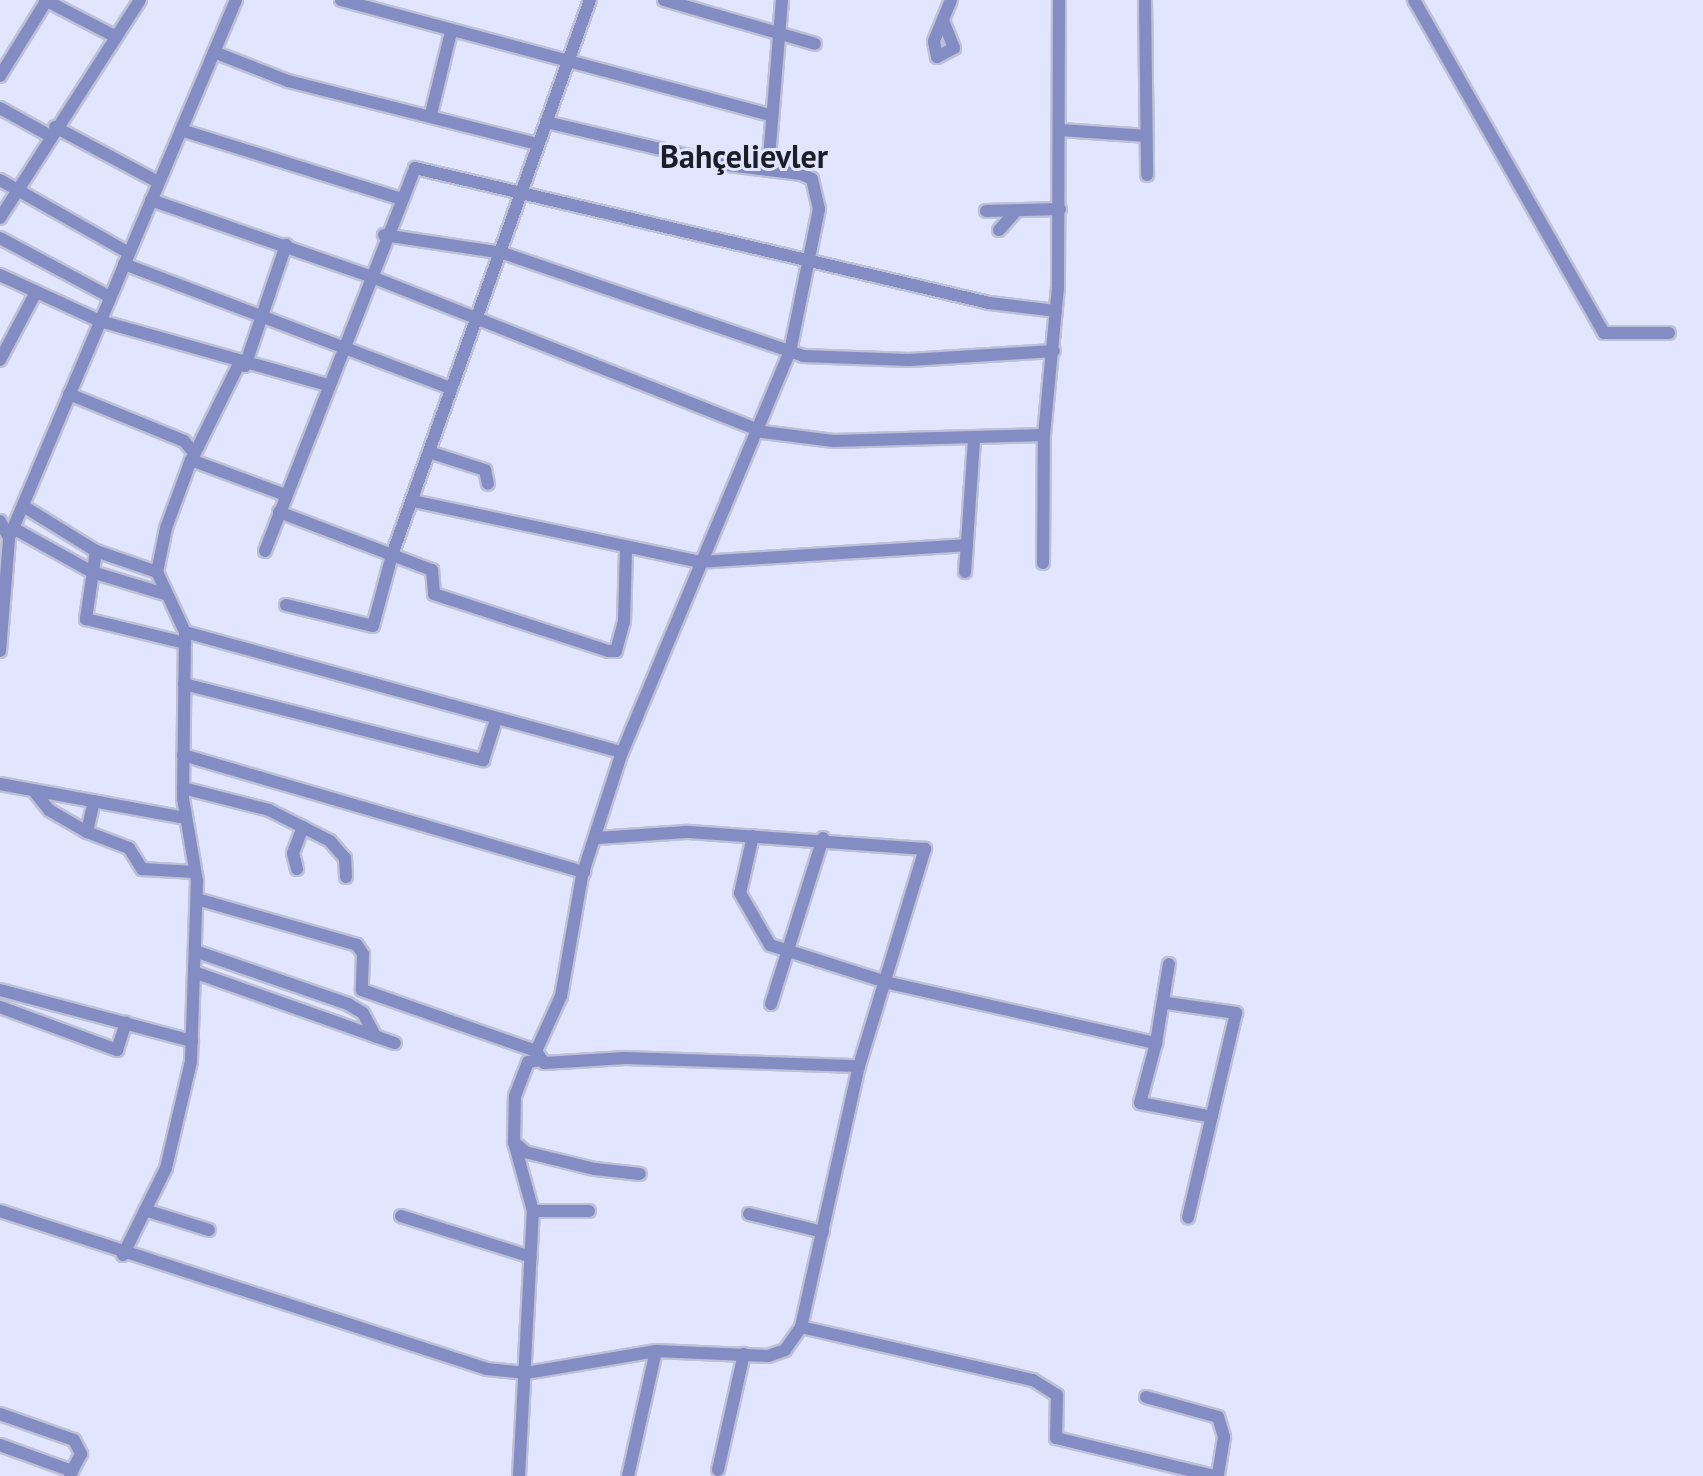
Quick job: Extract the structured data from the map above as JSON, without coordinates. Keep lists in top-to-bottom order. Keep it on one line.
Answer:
{"districts":["Bahçelievler"]}
